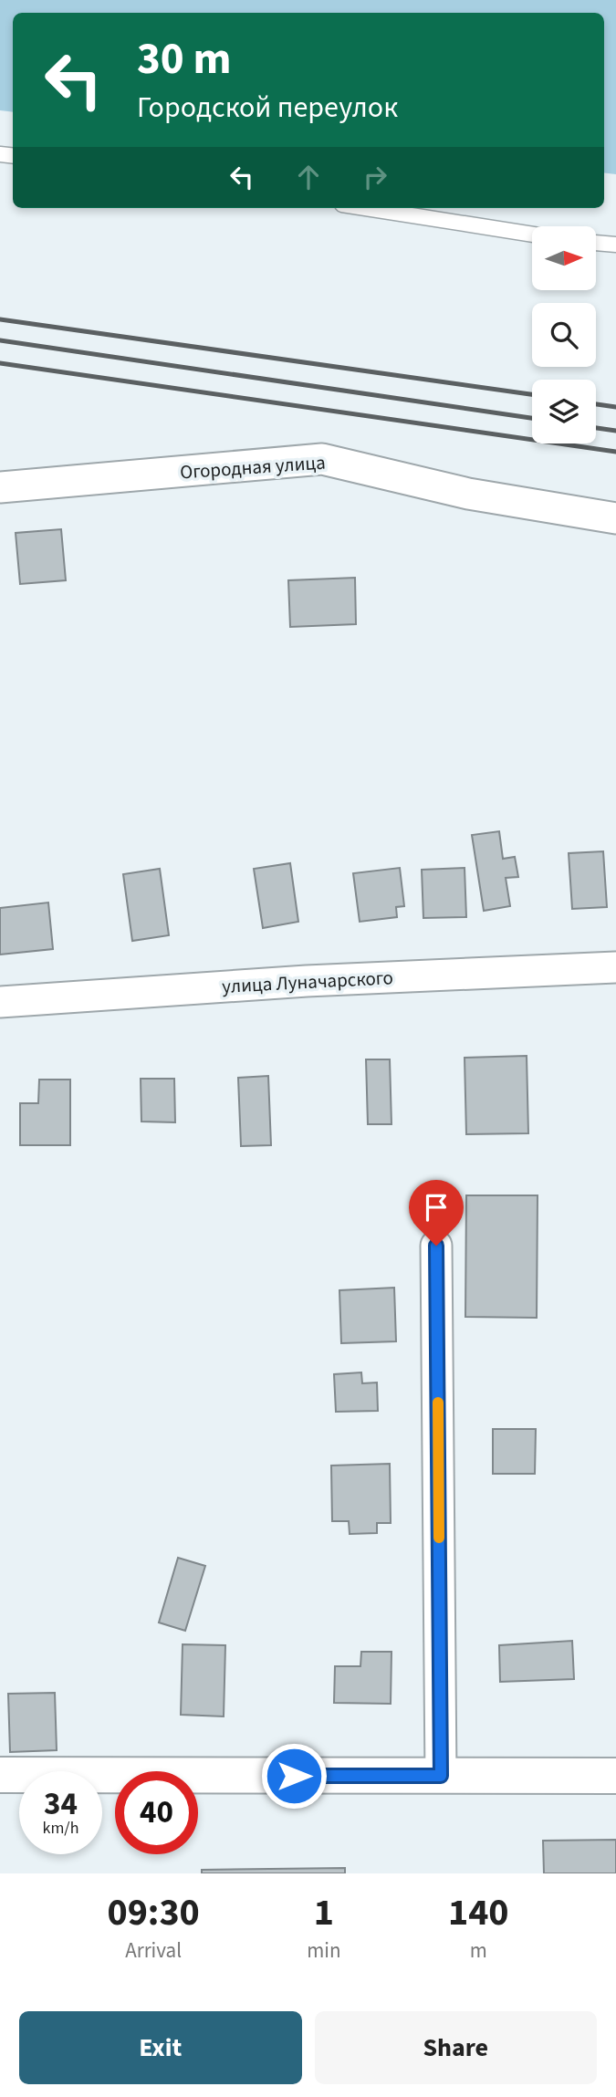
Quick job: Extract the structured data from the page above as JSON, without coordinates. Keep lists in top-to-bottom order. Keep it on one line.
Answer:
{"streets":{"street":["Огородная улица","улица Луначарского"]},"north":"right","page":{"turn":["30 m","Городской переулок"],"speed":"34 km/h","limit":"40","eta":["09:30","Arrival","1","min","140","m"],"buttons":["Exit","Share"]}}
